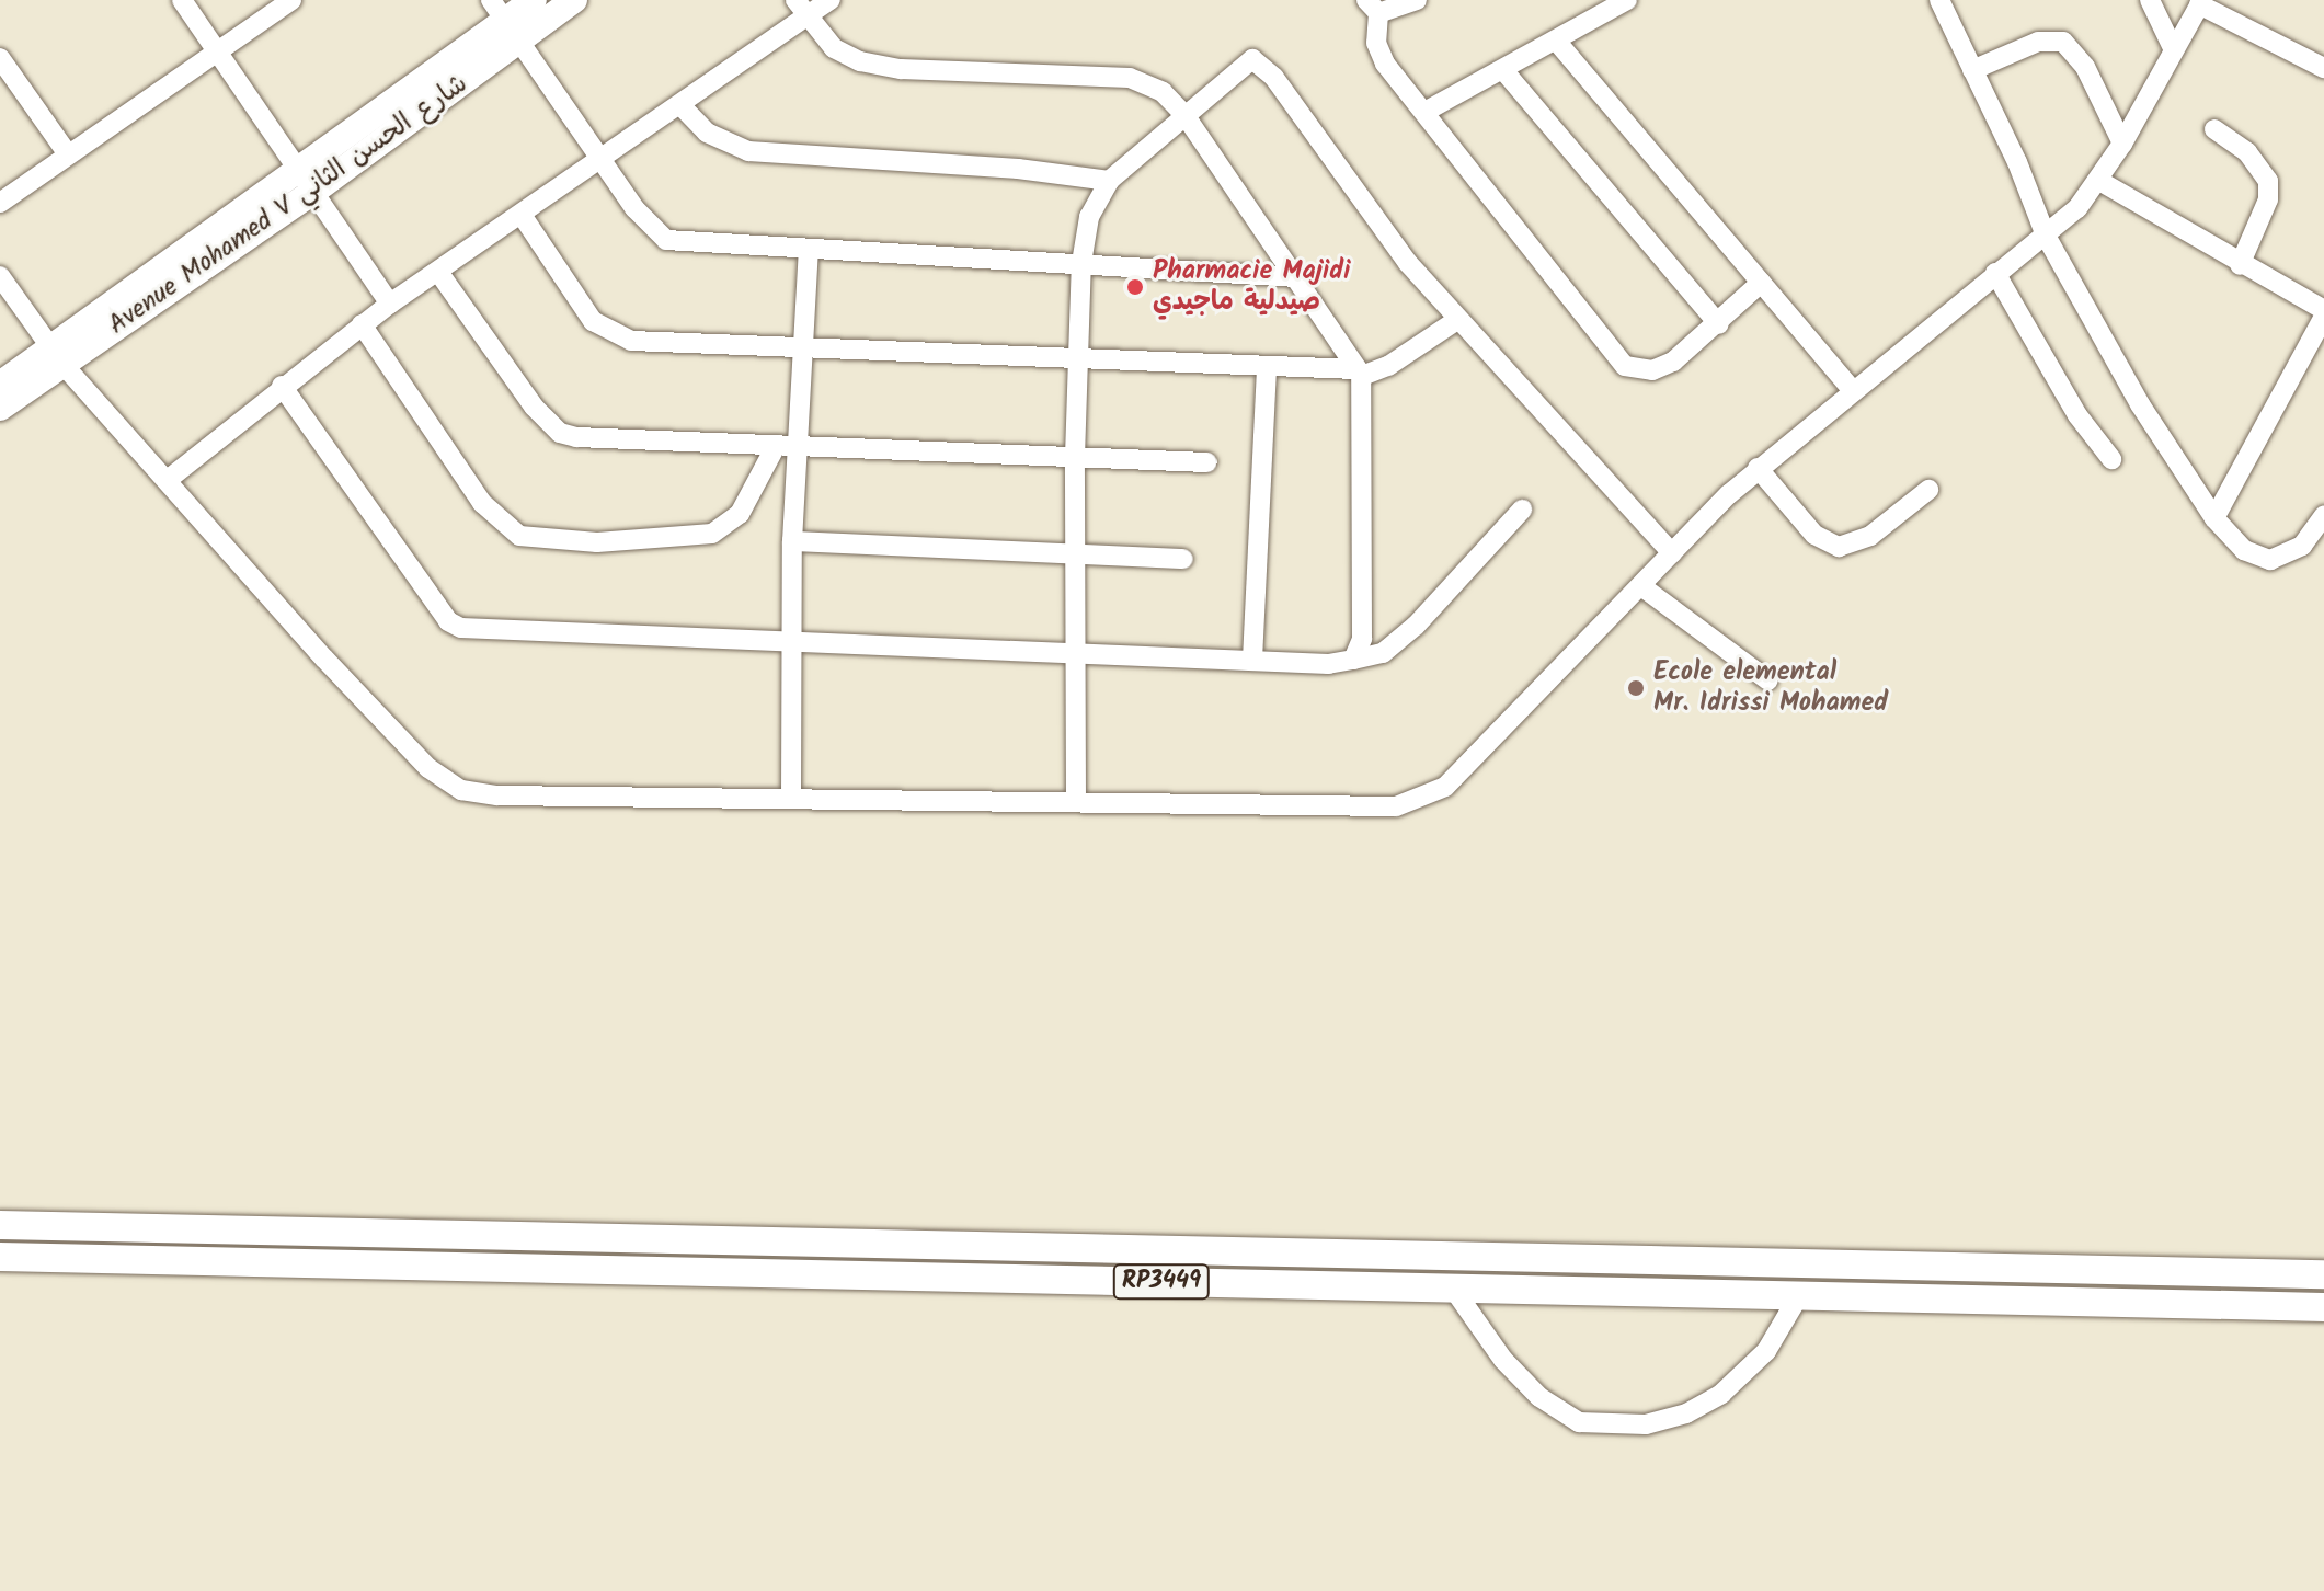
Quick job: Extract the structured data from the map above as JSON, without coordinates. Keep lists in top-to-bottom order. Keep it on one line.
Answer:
{"streets":{"highway":["RP3449"],"main road":["Avenue Mohamed V شارع الحسن الثاني"]},"places":["Pharmacie Majidi صيدلية ماجيدي","Ecole elemental Mr. Idrissi Mohamed"]}
